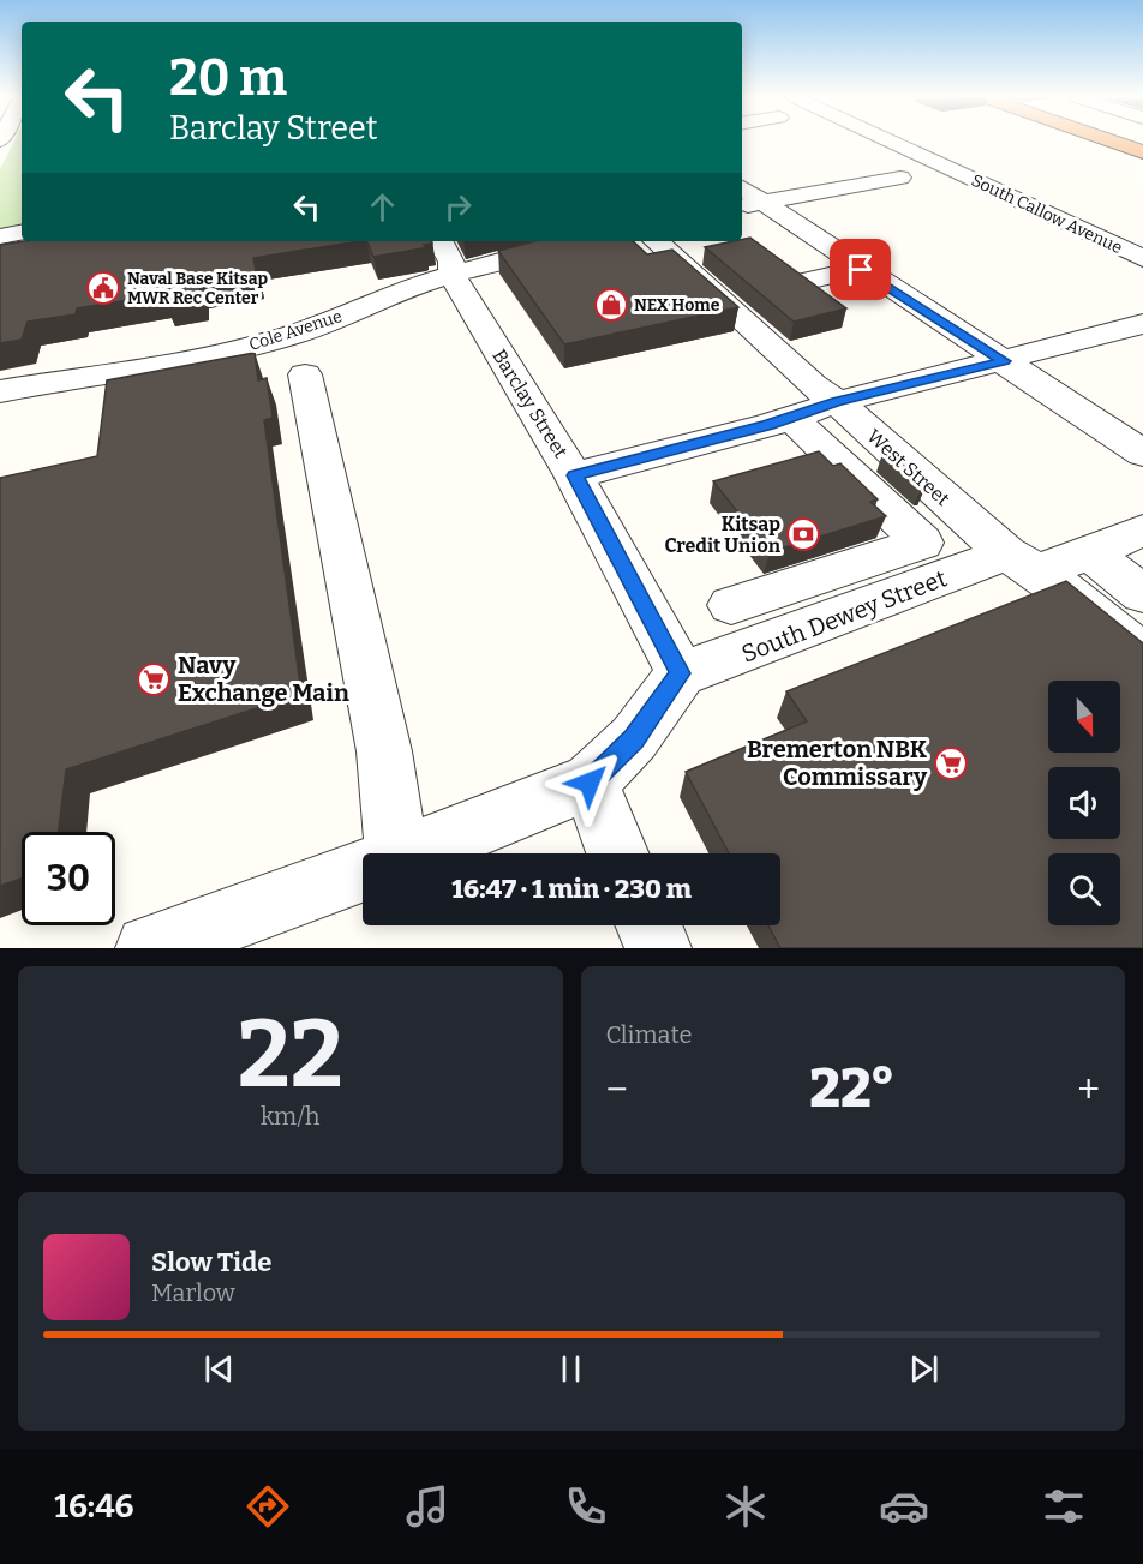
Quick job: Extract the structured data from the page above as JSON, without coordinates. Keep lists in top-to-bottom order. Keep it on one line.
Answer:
{"streets":{"street":["South Callow Avenue","Cole Avenue","Barclay Street","West Street","South Dewey Street"]},"crossings":[["Cole Avenue","Barclay Street"],["Barclay Street","South Dewey Street"],["West Street","South Dewey Street"]],"places":{"public building":["Naval Base Kitsap MWR Rec Center"],"shop":["NEX Home"],"bank":["Kitsap Credit Union"],"supermarket":["Navy Exchange Main","Bremerton NBK Commissary"]},"north":"bottom","page":{"turn":["20 m","Barclay Street"],"limit":"30","trip":"16:47 · 1 min · 230 m","tile":[["22","km/h"],"Climate"],"heat":["−","22°","+"],"song":["Slow Tide","Marlow"],"tabs":"16:46"}}
